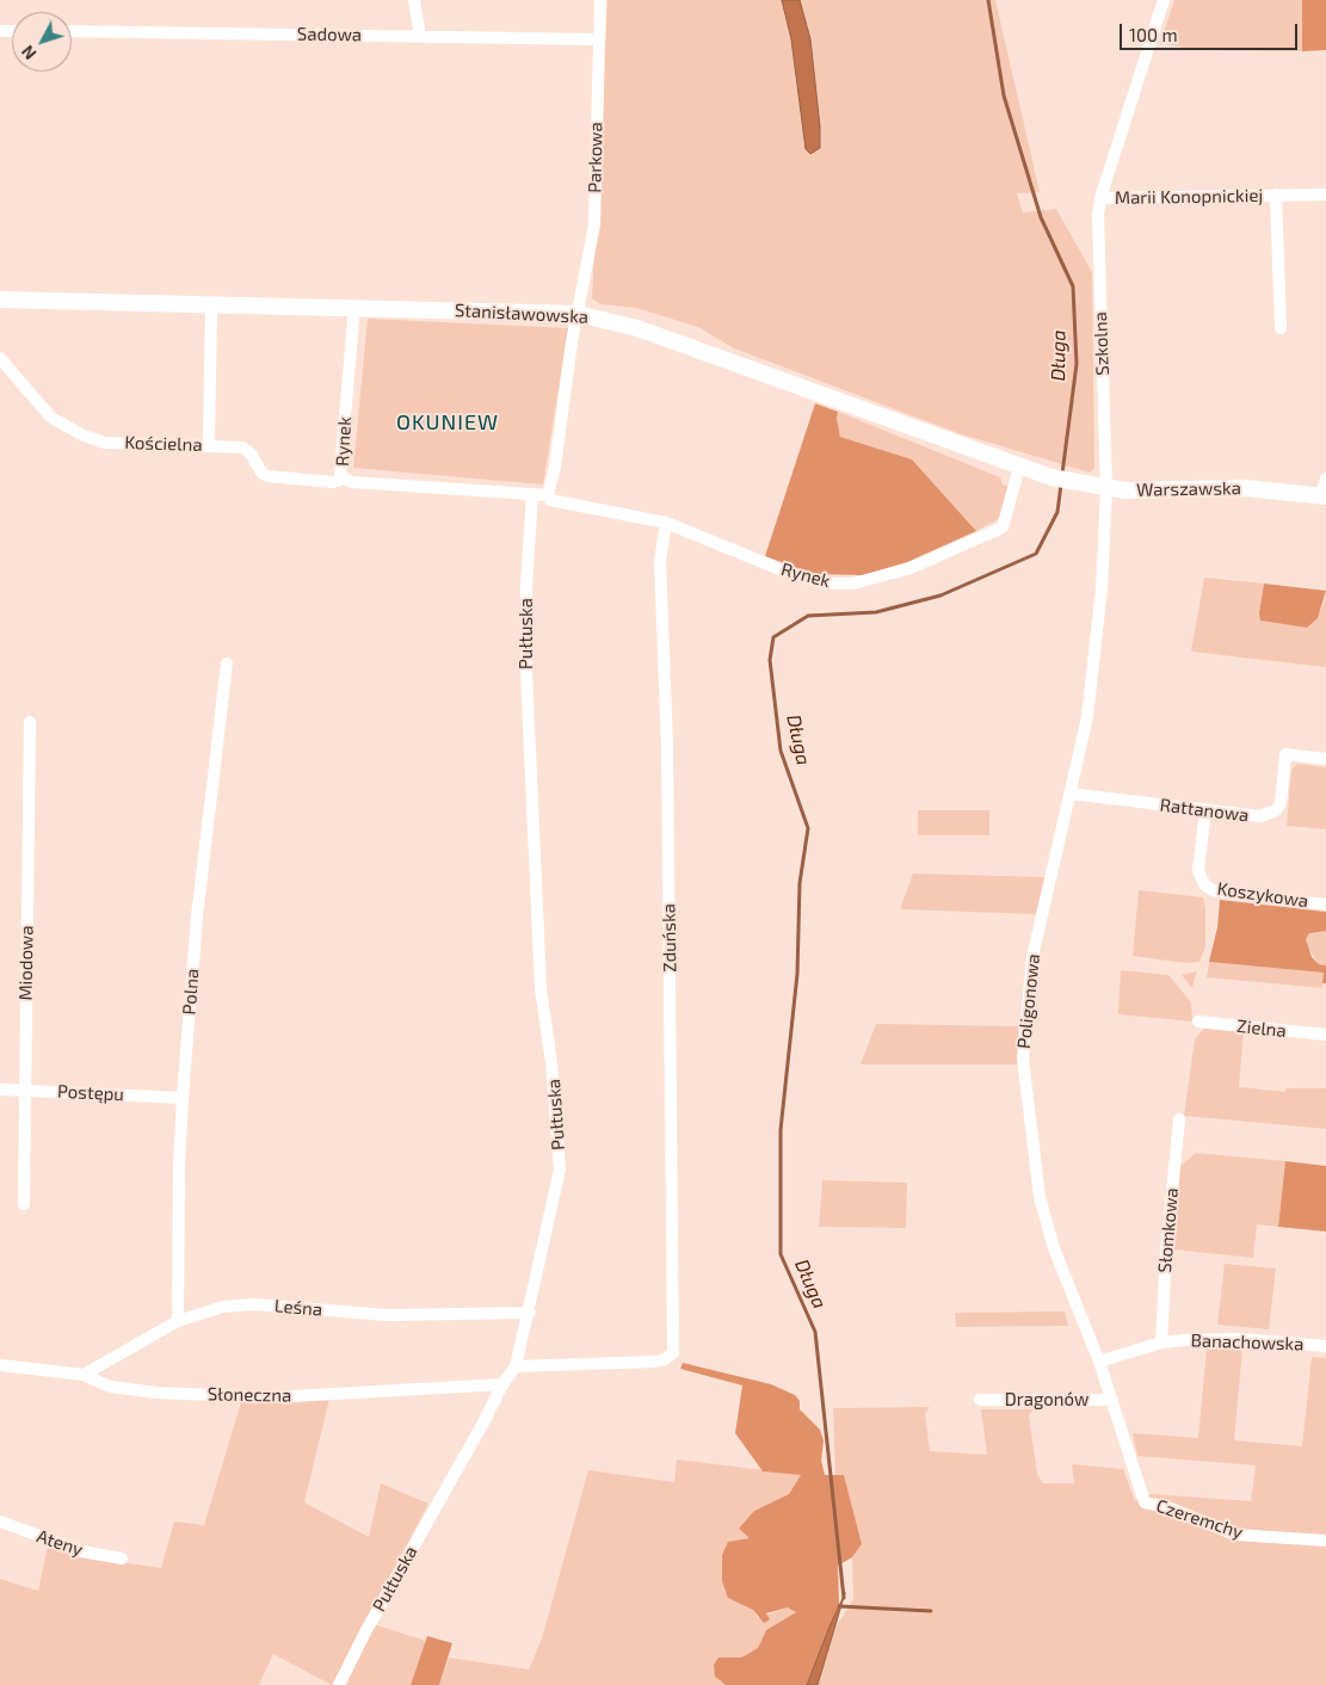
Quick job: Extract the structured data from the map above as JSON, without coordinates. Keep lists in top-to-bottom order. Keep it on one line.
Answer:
{"streets":{"main road":["Stanisławowska","Warszawska"],"street":["Sadowa","Parkowa","Marii Konopnickiej","Szkolna","Rynek","Kościelna","Pułtuska","Rattanowa","Koszykowa","Zduńska","Miodowa","Polna","Poligonowa","Zielna","Postępu","Słomkowa","Leśna","Banachowska","Słoneczna","Dragonów","Czeremchy","Ateny"]},"crossings":[["Sadowa","Parkowa"],["Parkowa","Stanisławowska"],["Marii Konopnickiej","Szkolna"],["Stanisławowska","Rynek"],["Stanisławowska","Warszawska"],["Szkolna","Warszawska"],["Szkolna","Poligonowa"],["Rynek","Kościelna"],["Rynek","Pułtuska"],["Rynek","Zduńska"],["Warszawska","Poligonowa"],["Pułtuska","Zduńska"],["Pułtuska","Leśna"],["Pułtuska","Słoneczna"],["Rattanowa","Koszykowa"],["Rattanowa","Poligonowa"],["Miodowa","Postępu"],["Polna","Postępu"],["Polna","Leśna"],["Poligonowa","Banachowska"],["Poligonowa","Dragonów"],["Poligonowa","Czeremchy"],["Słomkowa","Banachowska"],["Leśna","Słoneczna"]],"districts":["OKUNIEW"],"water":["Długa"],"scale_bar":"100 m","north":"bottom left"}
